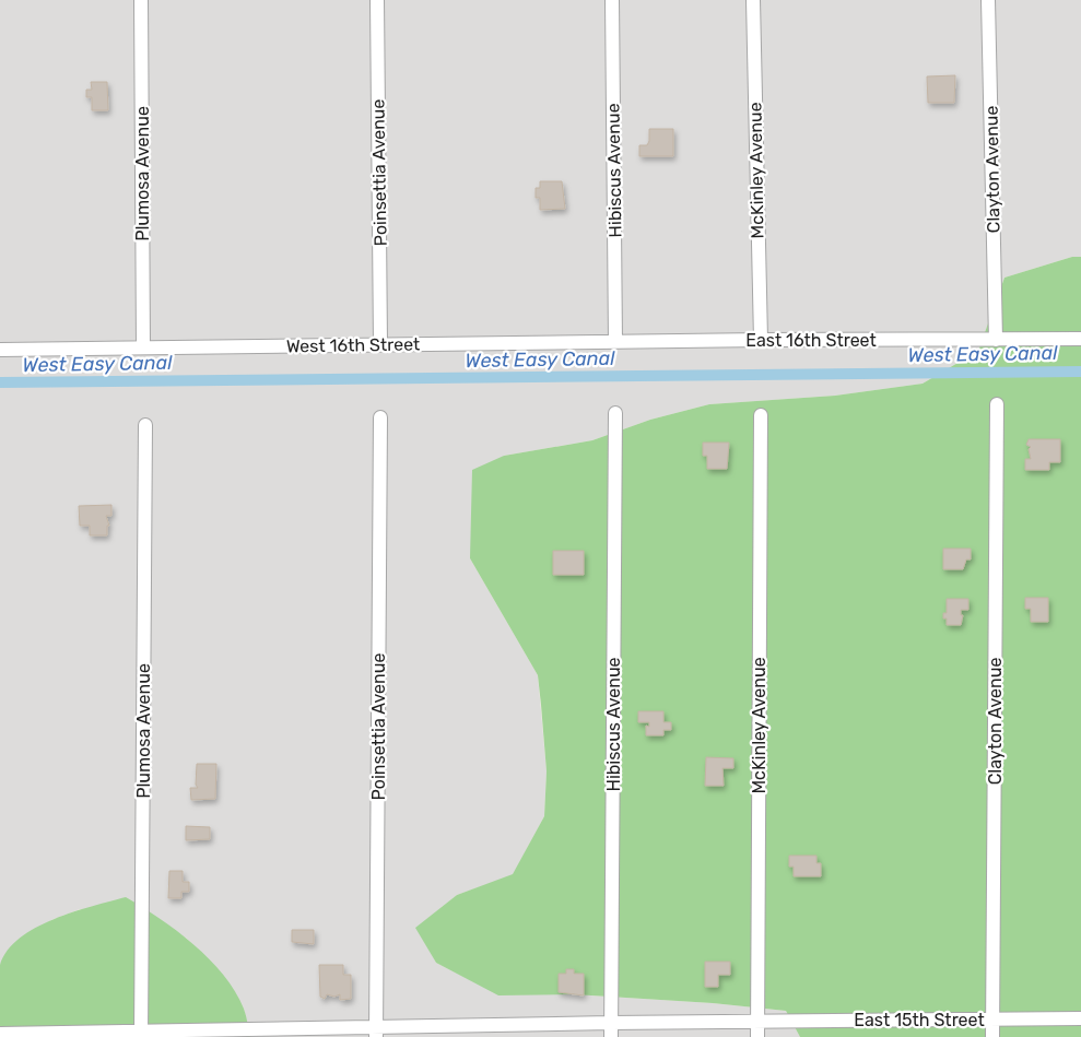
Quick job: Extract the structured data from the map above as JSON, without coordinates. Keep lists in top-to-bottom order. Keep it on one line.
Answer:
{"streets":{"street":["Clayton Avenue","Hibiscus Avenue","McKinley Avenue","Poinsettia Avenue","Plumosa Avenue","East 16th Street","West 16th Street","East 15th Street"]},"crossings":[["Clayton Avenue","East 16th Street"],["Clayton Avenue","East 15th Street"],["Hibiscus Avenue","West 16th Street"],["Hibiscus Avenue","East 15th Street"],["McKinley Avenue","East 16th Street"],["McKinley Avenue","East 15th Street"],["Poinsettia Avenue","West 16th Street"],["Poinsettia Avenue","East 15th Street"],["Plumosa Avenue","West 16th Street"],["Plumosa Avenue","East 15th Street"],["East 16th Street","West 16th Street"]],"water":["West Easy Canal"]}
